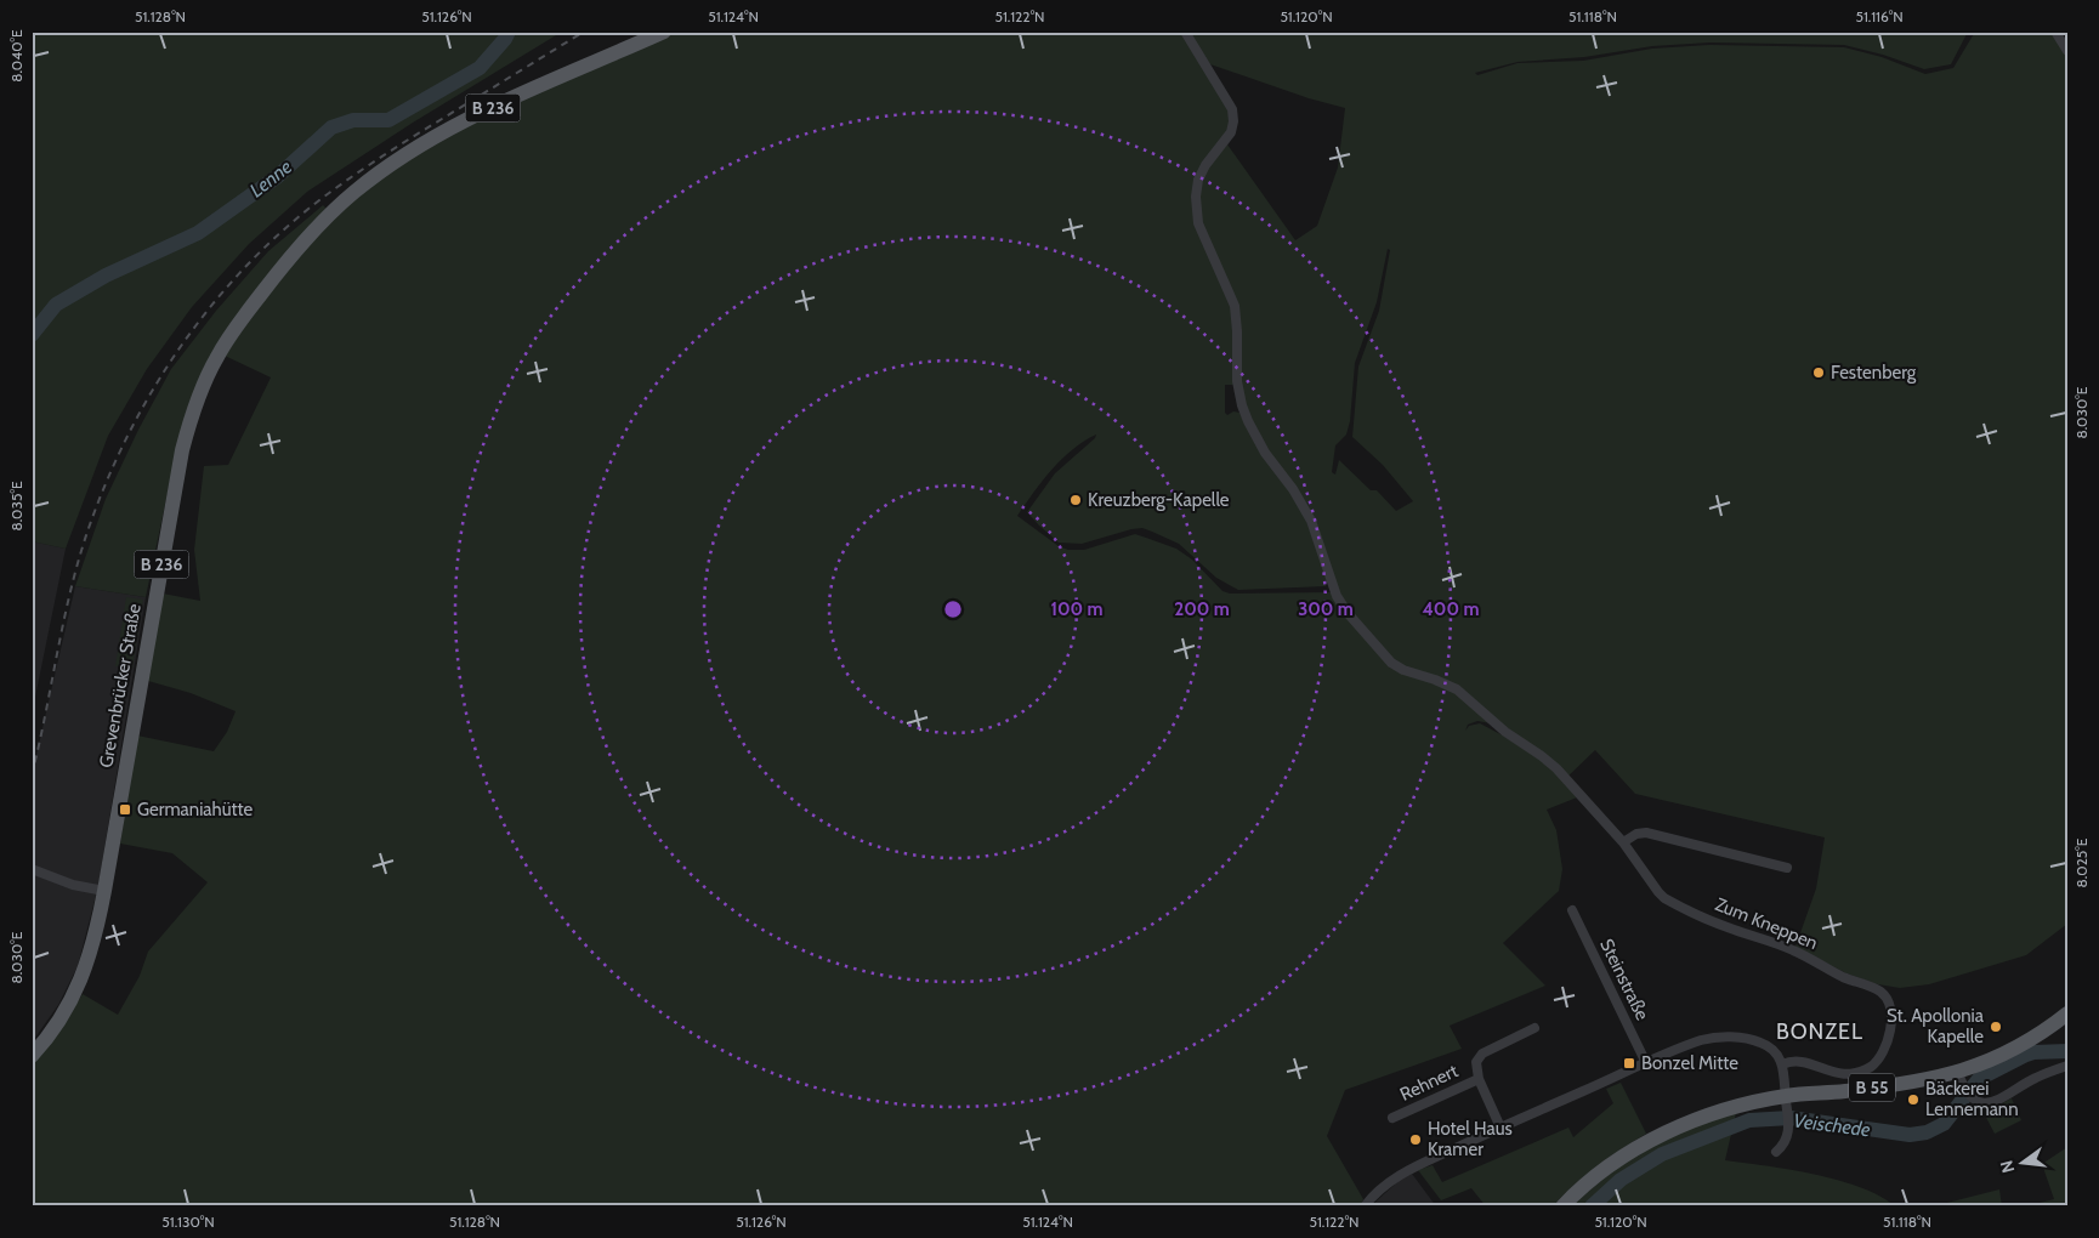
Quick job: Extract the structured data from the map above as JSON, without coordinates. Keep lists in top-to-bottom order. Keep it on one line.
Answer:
{"streets":{"main road":["B 236","Grevenbrücker Straße","B 55"],"street":["Zum Kneppen","Steinstraße","Rehnert"]},"districts":["BONZEL"],"water":["Lenne","Veischede"],"places":{"other":["Festenberg","Kreuzberg-Kapelle","St. Apollonia Kapelle","Bäckerei Lennemann","Hotel Haus Kramer"],"transit":["Germaniahütte","Bonzel Mitte"]},"north":"left","coordinates":["51.128°N","51.126°N","51.124°N","51.122°N","51.120°N","51.118°N","51.116°N","8.040°E","8.030°E","8.035°E","8.025°E","51.130°N"],"rings":["100 m","200 m","300 m","400 m"]}
